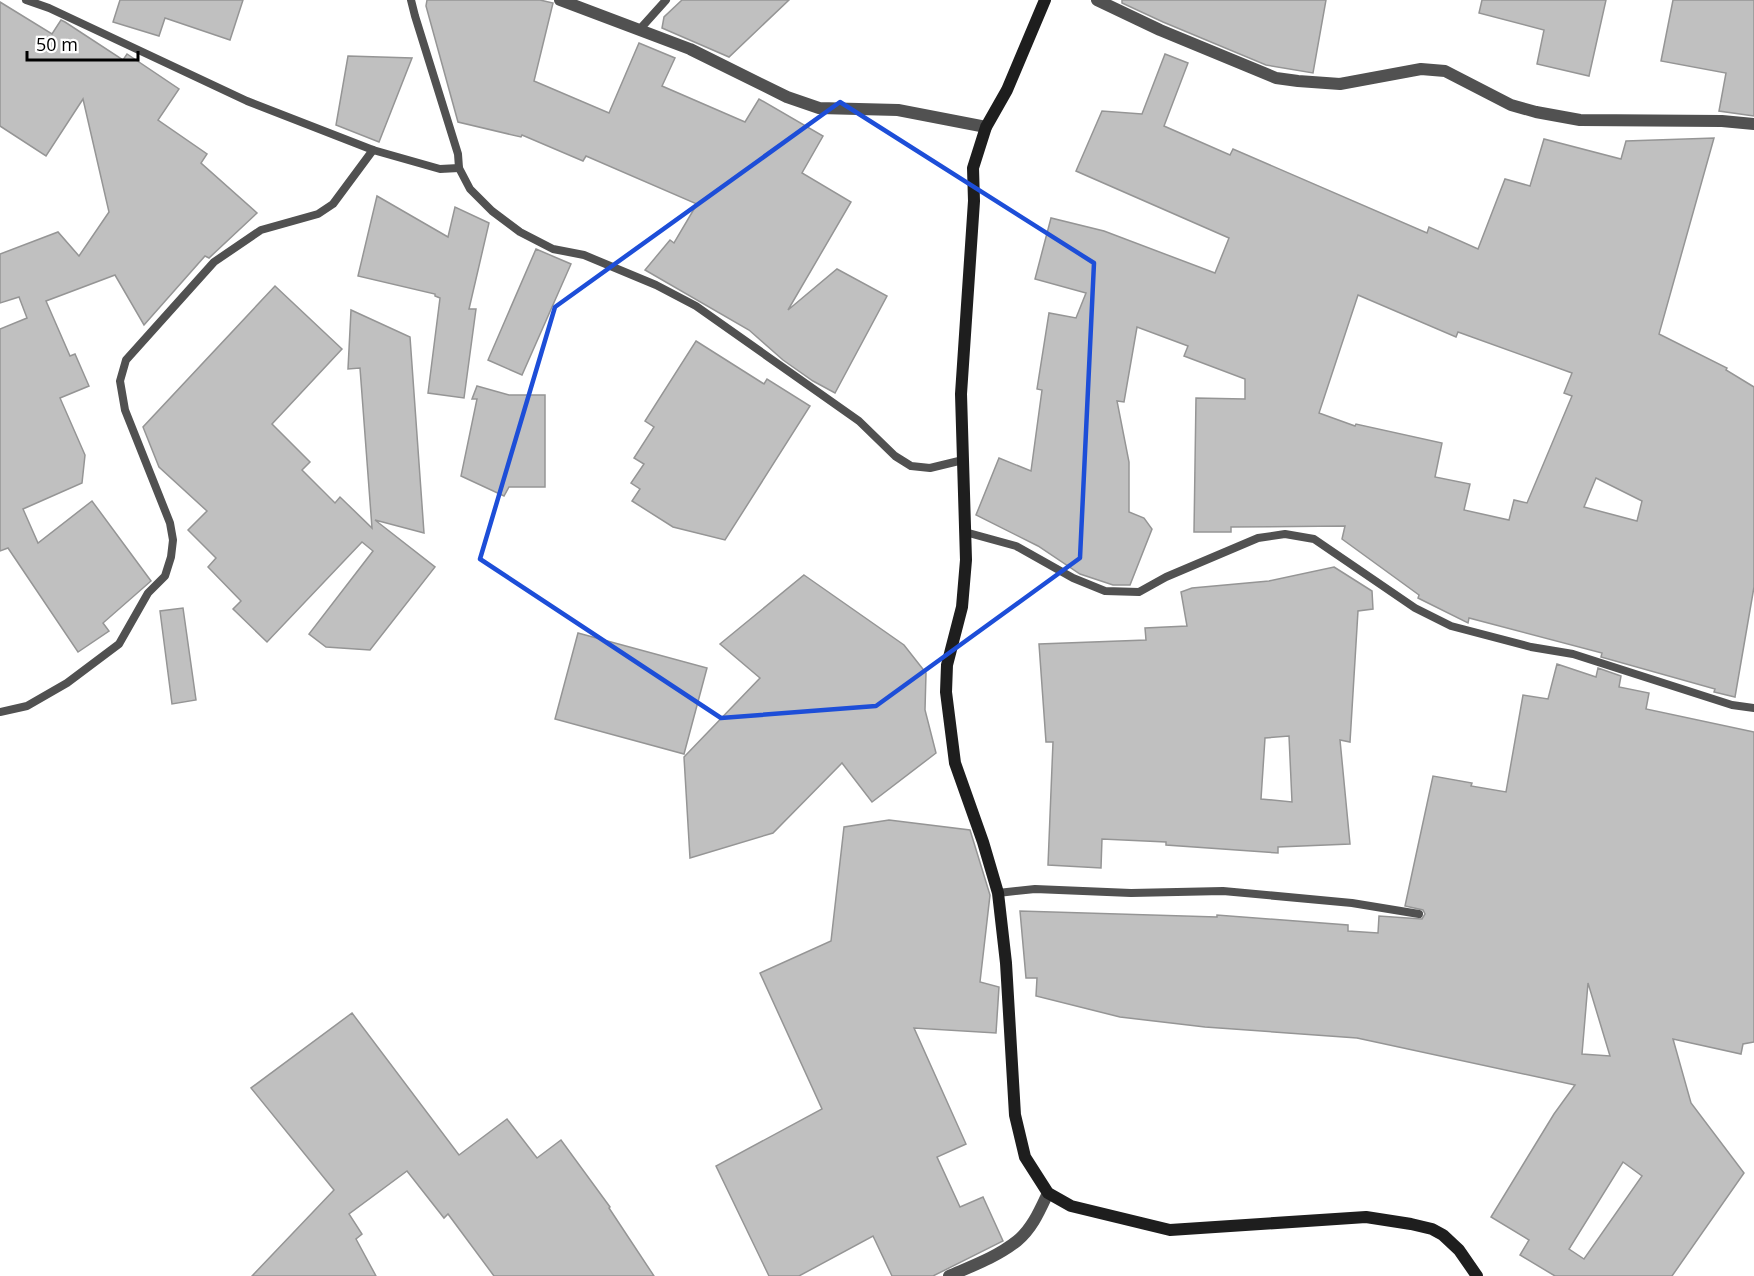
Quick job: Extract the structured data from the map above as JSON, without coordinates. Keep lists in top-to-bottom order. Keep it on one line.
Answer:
{"scale_bar":"50 m"}
